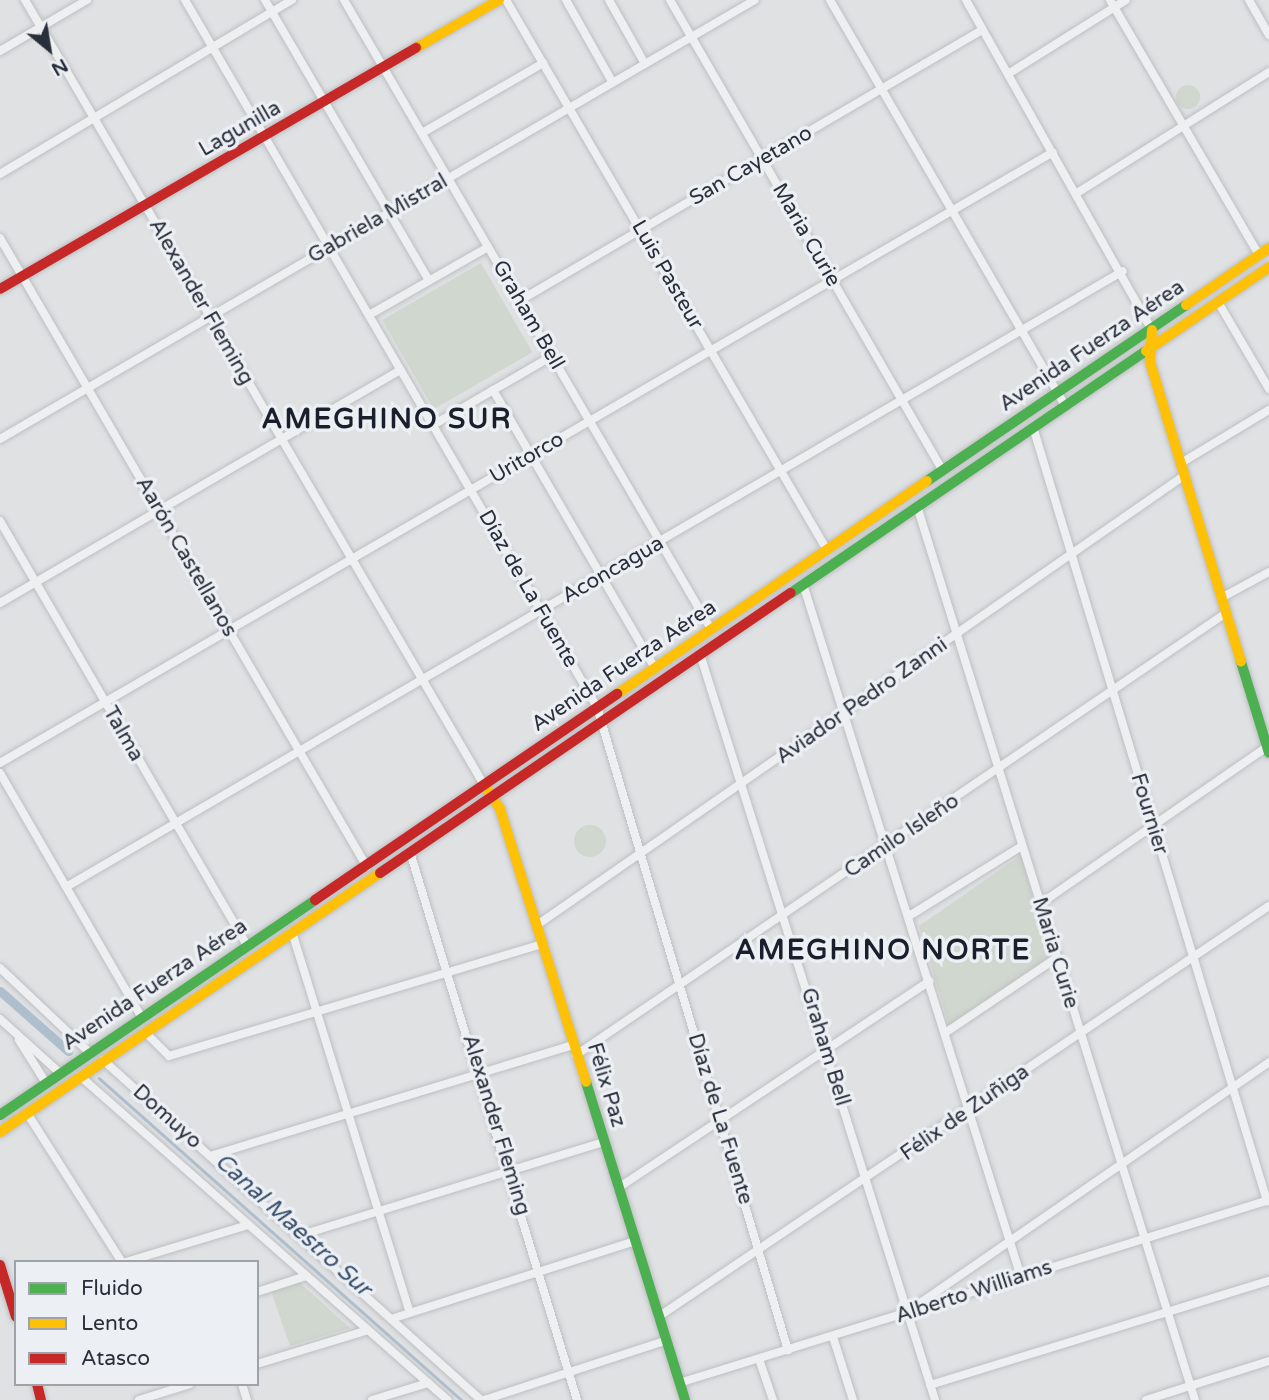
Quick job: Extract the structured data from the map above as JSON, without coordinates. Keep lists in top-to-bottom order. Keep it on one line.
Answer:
{"streets":{"main road":["Lagunilla","Avenida Fuerza Aérea","Félix Paz"],"street":["San Cayetano","Gabriela Mistral","Maria Curie","Luis Pasteur","Alexander Fleming","Graham Bell","Uritorco","Aarón Castellanos","Aconcagua","Díaz de La Fuente","Aviador Pedro Zanni","Talma","Fournier","Camilo Isleño","Félix de Zuñiga","Domuyo","Alberto Williams"]},"crossings":[["Lagunilla","Alexander Fleming"],["Lagunilla","Graham Bell"],["Lagunilla","Aarón Castellanos"],["Lagunilla","Díaz de La Fuente"],["San Cayetano","Maria Curie"],["San Cayetano","Luis Pasteur"],["San Cayetano","Graham Bell"],["Gabriela Mistral","Maria Curie"],["Gabriela Mistral","Luis Pasteur"],["Gabriela Mistral","Alexander Fleming"],["Gabriela Mistral","Graham Bell"],["Gabriela Mistral","Aarón Castellanos"],["Gabriela Mistral","Díaz de La Fuente"],["Maria Curie","Avenida Fuerza Aérea"],["Maria Curie","Uritorco"],["Maria Curie","Aconcagua"],["Maria Curie","Aviador Pedro Zanni"],["Maria Curie","Camilo Isleño"],["Maria Curie","Félix de Zuñiga"],["Maria Curie","Alberto Williams"],["Luis Pasteur","Avenida Fuerza Aérea"],["Luis Pasteur","Uritorco"],["Luis Pasteur","Aconcagua"],["Alexander Fleming","Avenida Fuerza Aérea"],["Alexander Fleming","Uritorco"],["Alexander Fleming","Aconcagua"],["Alexander Fleming","Camilo Isleño"],["Alexander Fleming","Félix Paz"],["Graham Bell","Avenida Fuerza Aérea"],["Graham Bell","Uritorco"],["Graham Bell","Aconcagua"],["Graham Bell","Aviador Pedro Zanni"],["Graham Bell","Camilo Isleño"],["Graham Bell","Félix de Zuñiga"],["Graham Bell","Alberto Williams"],["Avenida Fuerza Aérea","Aarón Castellanos"],["Avenida Fuerza Aérea","Díaz de La Fuente"],["Avenida Fuerza Aérea","Talma"],["Avenida Fuerza Aérea","Fournier"],["Avenida Fuerza Aérea","Félix Paz"],["Avenida Fuerza Aérea","Domuyo"],["Uritorco","Aarón Castellanos"],["Uritorco","Díaz de La Fuente"],["Uritorco","Talma"],["Aarón Castellanos","Aconcagua"],["Aconcagua","Díaz de La Fuente"],["Aconcagua","Talma"],["Díaz de La Fuente","Aviador Pedro Zanni"],["Díaz de La Fuente","Camilo Isleño"],["Díaz de La Fuente","Félix de Zuñiga"],["Díaz de La Fuente","Alberto Williams"],["Aviador Pedro Zanni","Fournier"],["Aviador Pedro Zanni","Félix Paz"],["Fournier","Camilo Isleño"],["Fournier","Félix de Zuñiga"],["Fournier","Alberto Williams"],["Camilo Isleño","Félix Paz"],["Camilo Isleño","Domuyo"],["Félix Paz","Félix de Zuñiga"],["Félix Paz","Alberto Williams"]],"districts":["AMEGHINO SUR","AMEGHINO NORTE"],"water":["Canal Maestro Sur"],"legend":["Fluido","Lento","Atasco"],"north":"bottom right"}
